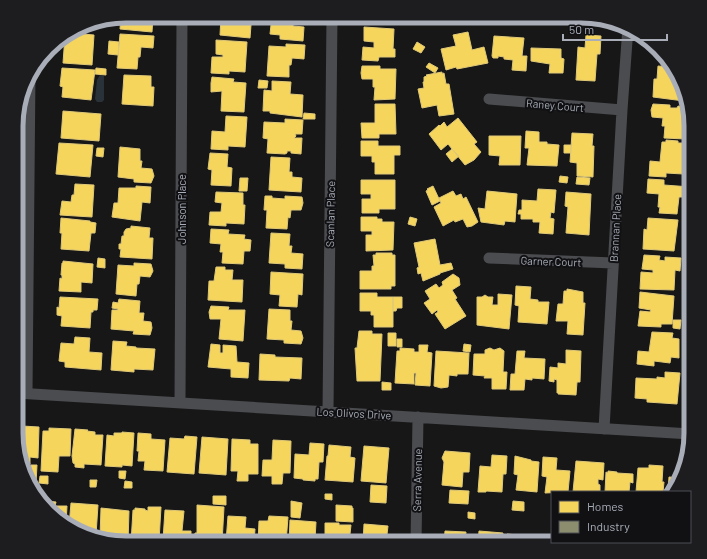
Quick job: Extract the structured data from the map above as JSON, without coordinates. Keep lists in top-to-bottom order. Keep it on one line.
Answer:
{"streets":{"street":["Raney Court","Johnson Place","Scanlan Place","Brannan Place","Garner Court","Los Olivos Drive","Serra Avenue"]},"crossings":[["Raney Court","Brannan Place"],["Johnson Place","Los Olivos Drive"],["Scanlan Place","Los Olivos Drive"],["Brannan Place","Garner Court"],["Brannan Place","Los Olivos Drive"],["Los Olivos Drive","Serra Avenue"]],"legend":["Homes","Industry"],"scale_bar":"50 m"}
